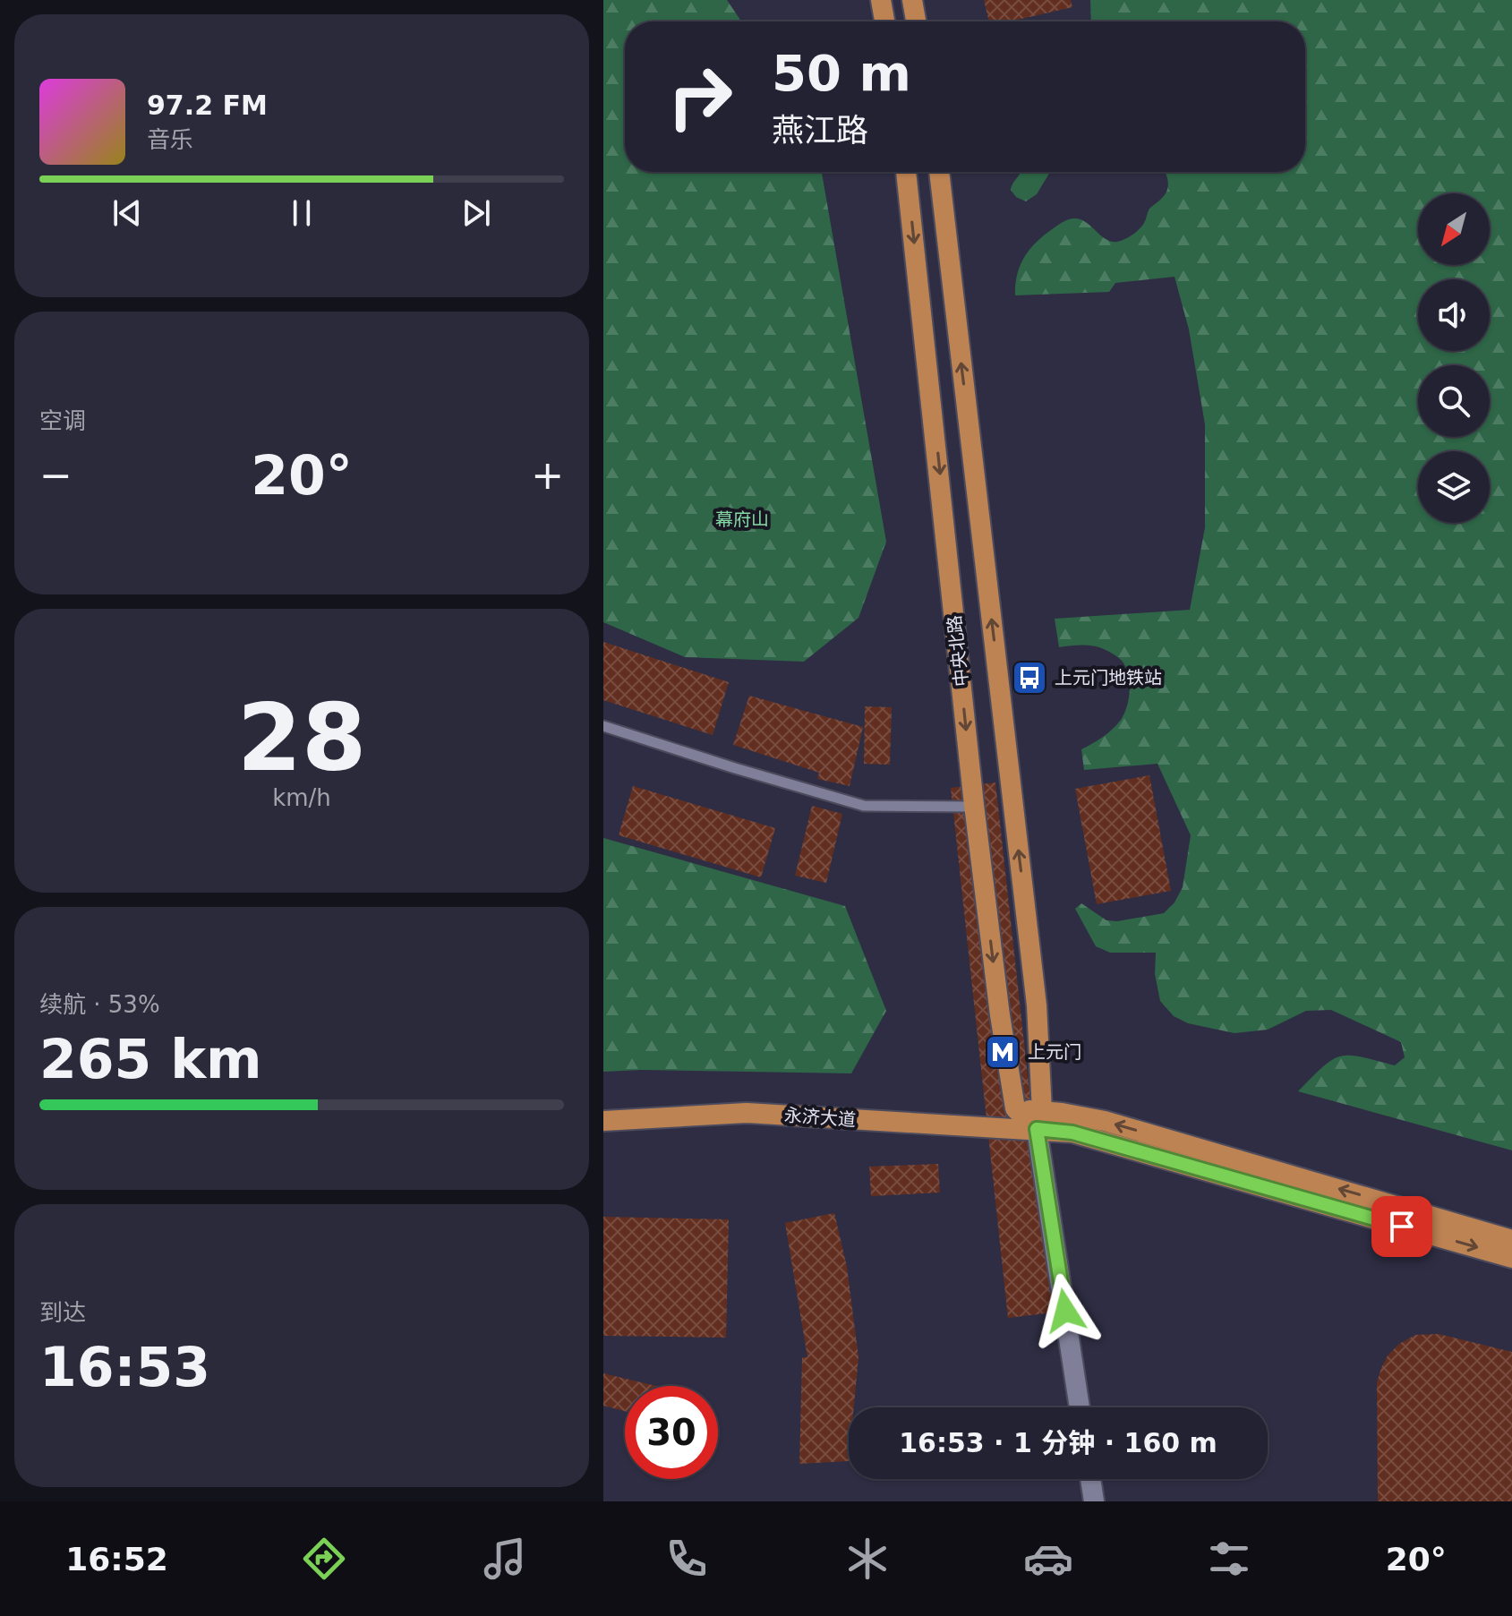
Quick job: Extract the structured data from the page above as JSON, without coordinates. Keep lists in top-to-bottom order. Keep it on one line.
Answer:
{"streets":{"main road":["中央北路","永济大道"]},"crossings":[["中央北路","永济大道"]],"parks":["幕府山"],"places":{"bus stop":["上元门地铁站"],"metro station":["上元门"]},"north":"bottom left","page":{"turn":["50 m","燕江路"],"song":["97.2 FM","音乐"],"tile":["空调",["28","km/h"],["续航 · 53%","265 km"],["到达","16:53"]],"heat":["−","20°","+"],"limit":"30","trip":"16:53 · 1 分钟 · 160 m","tabs":["16:52","20°"]}}
